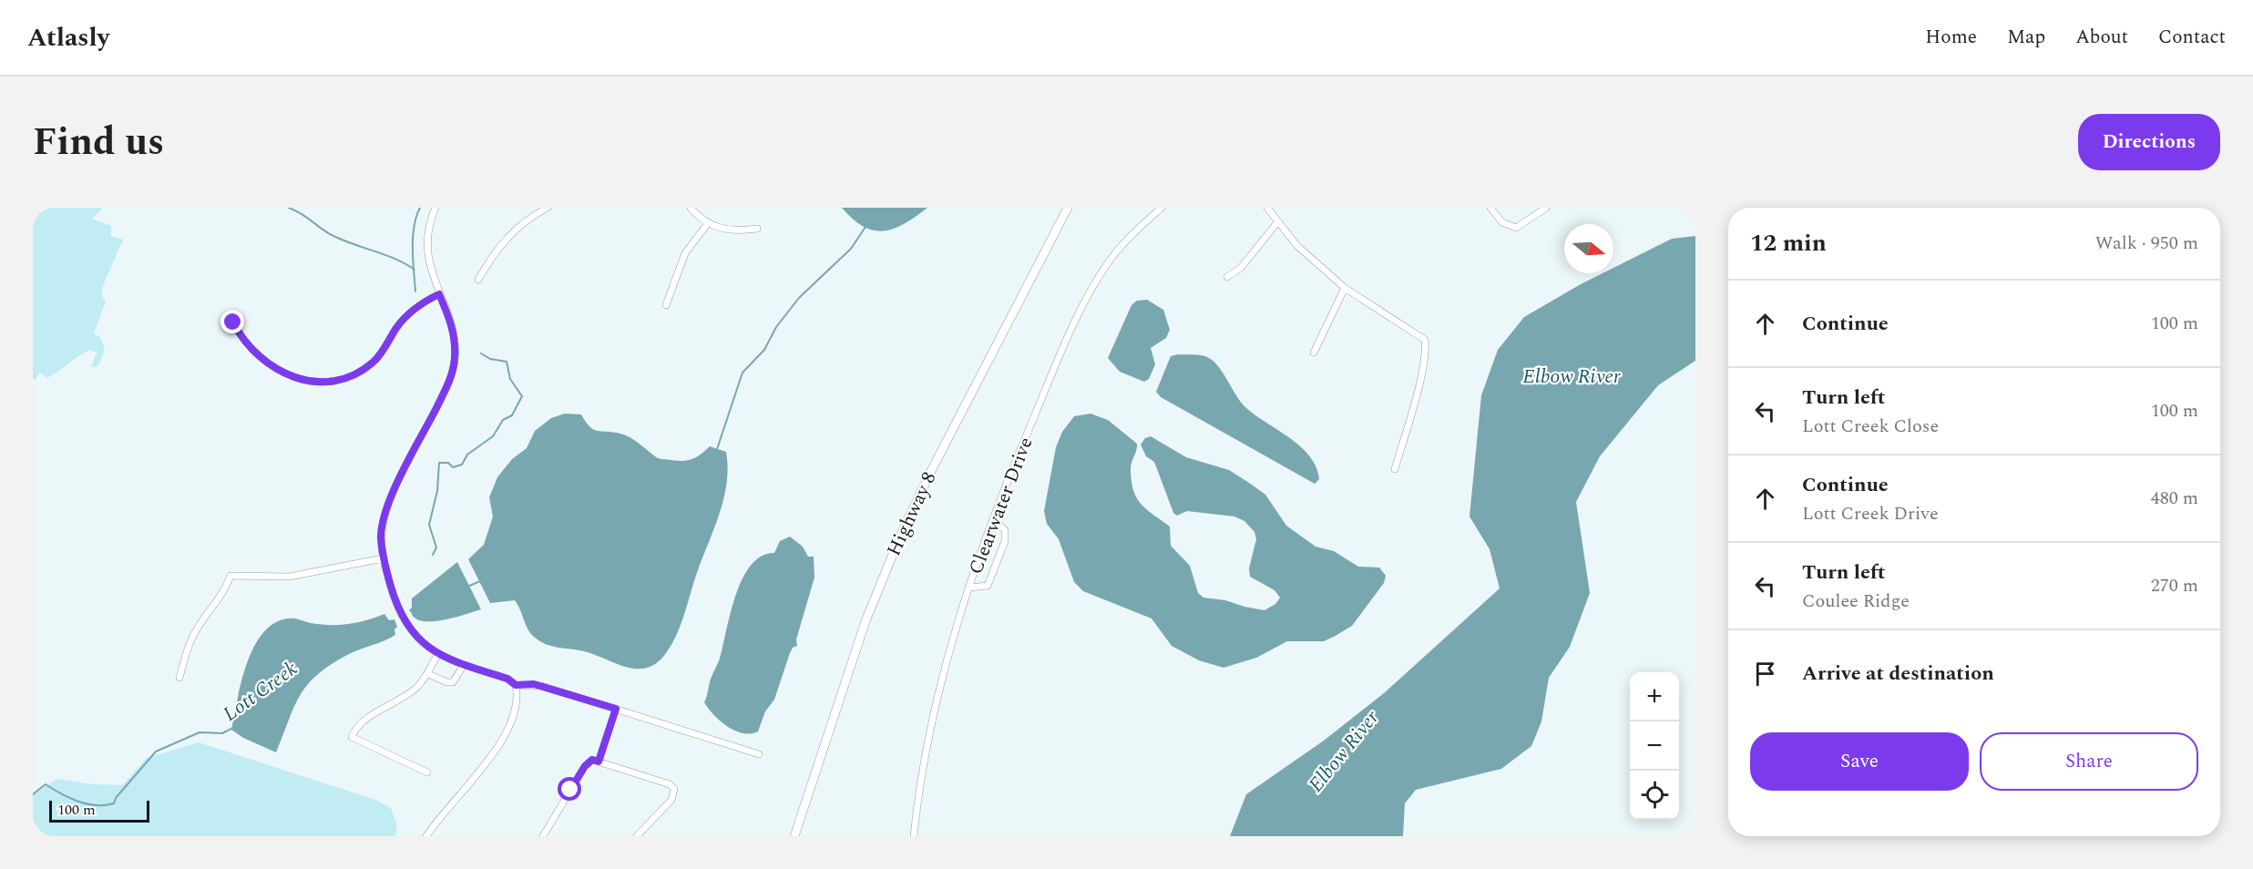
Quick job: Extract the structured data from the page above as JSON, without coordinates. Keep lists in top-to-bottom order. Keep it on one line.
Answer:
{"streets":{"main road":["Highway 8"],"street":["Clearwater Drive"]},"water":["Elbow River","Lott Creek"],"scale_bar":"100 m","north":"right","page":{"header":"Atlasly","nav":["Home","Map","About","Contact"],"title":"Find us","buttons":["Directions",["Save","Share"]],"heading":["12 min","Walk · 950 m"],"list":[["Continue","100 m"],["Turn left","Lott Creek Close","100 m"],["Continue","Lott Creek Drive","480 m"],["Turn left","Coulee Ridge","270 m"],"Arrive at destination"],"map_buttons":["+","−"],"scale":"100 m"}}
